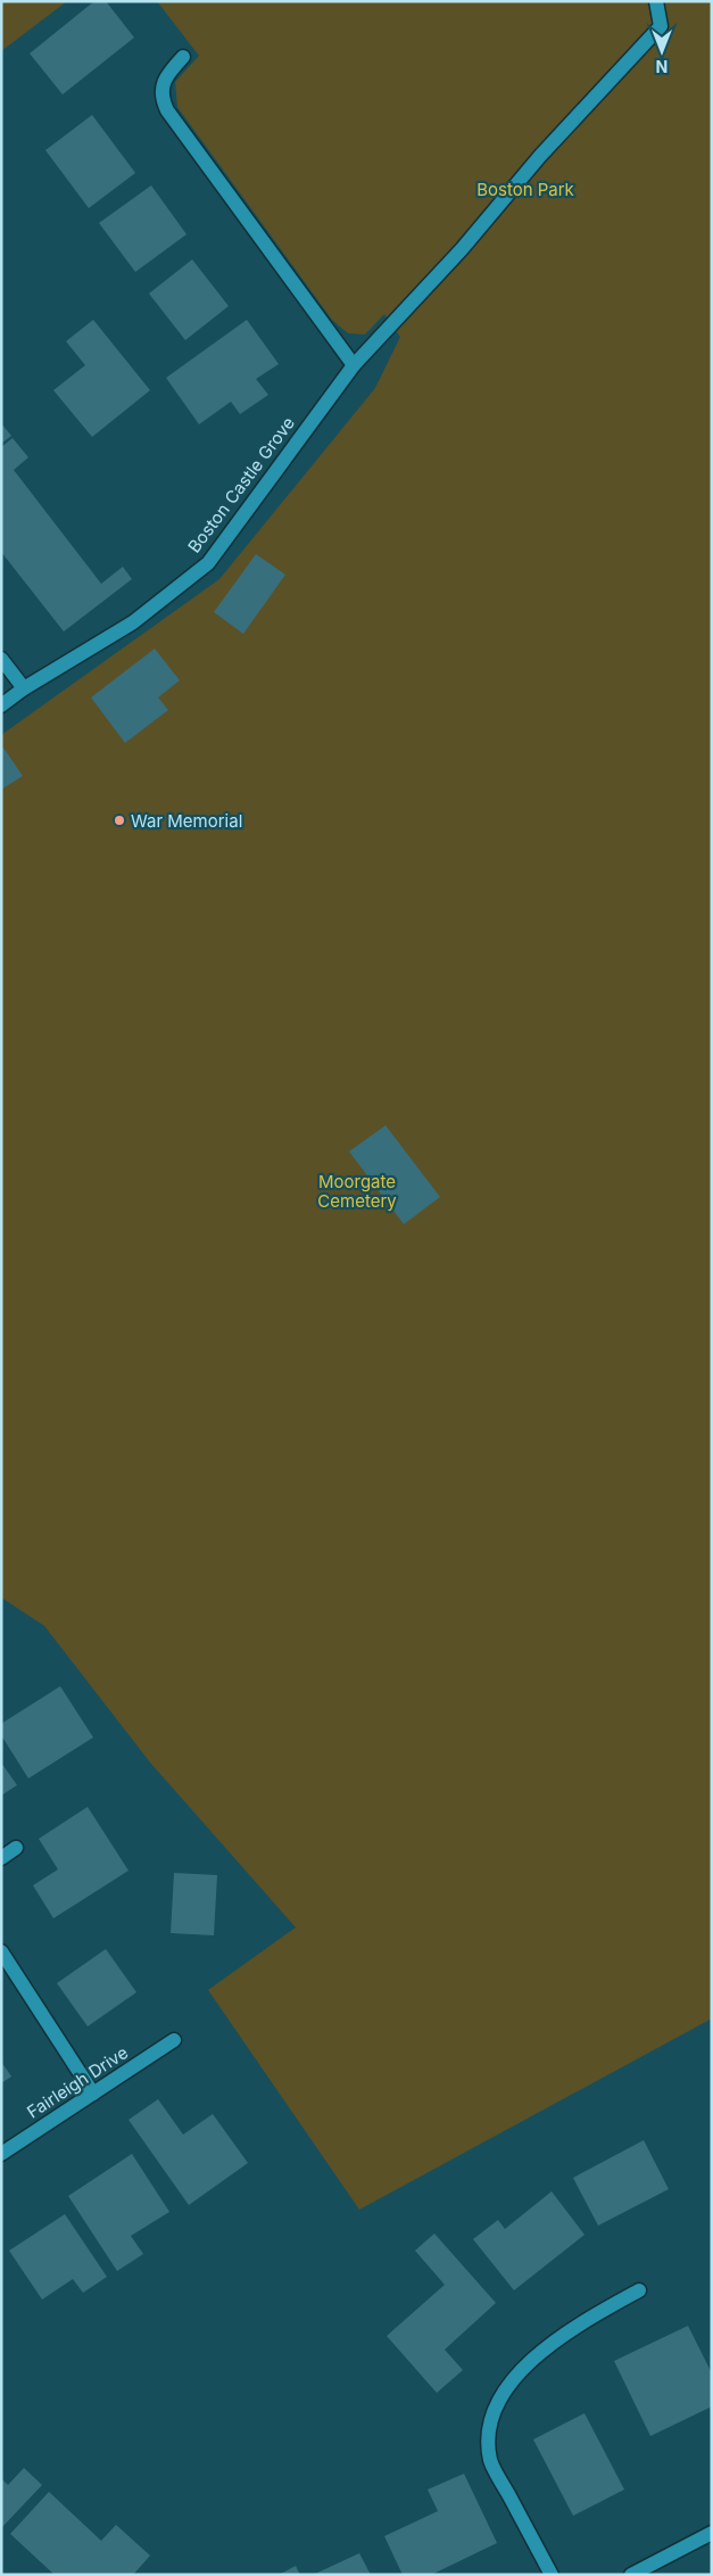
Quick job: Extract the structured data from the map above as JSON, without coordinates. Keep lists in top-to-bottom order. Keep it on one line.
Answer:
{"streets":{"street":["Boston Castle Grove","Fairleigh Drive"]},"parks":["Boston Park","Moorgate Cemetery"],"places":["War Memorial"],"north":"bottom"}
